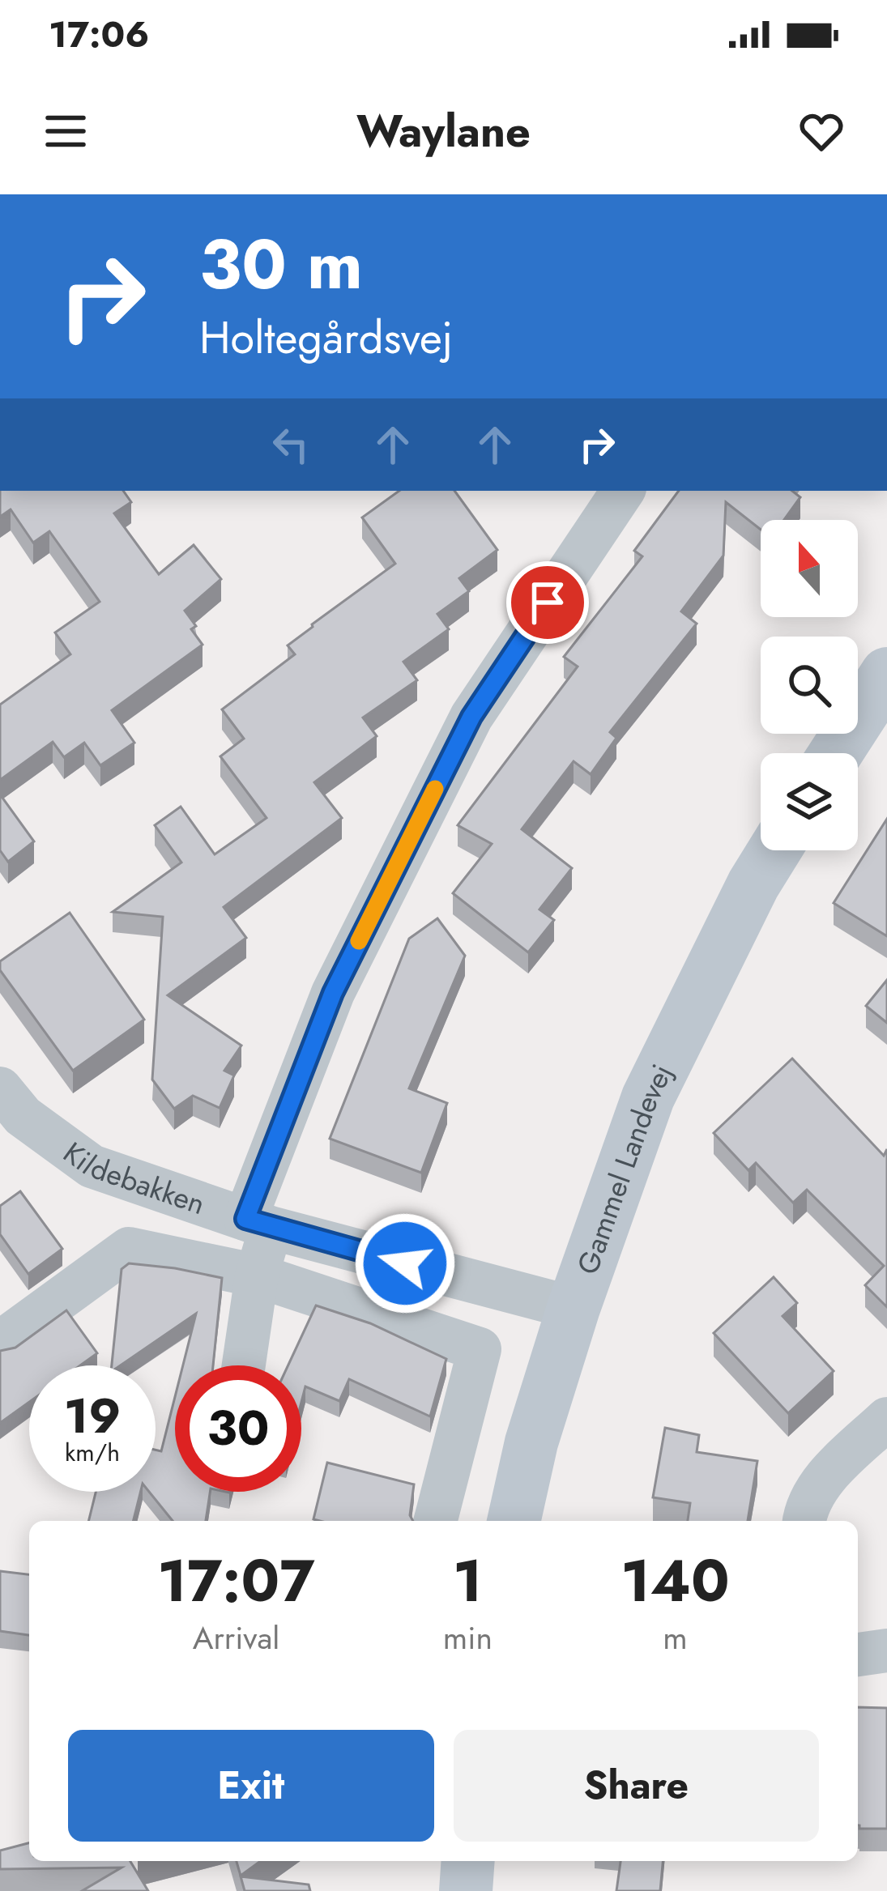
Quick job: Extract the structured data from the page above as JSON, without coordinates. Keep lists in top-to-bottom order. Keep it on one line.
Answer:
{"streets":{"street":["Gammel Landevej","Kildebakken"]},"crossings":[["Gammel Landevej","Kildebakken"]],"north":"top","page":{"status":"17:06","header":"Waylane","turn":["30 m","Holtegårdsvej"],"speed":"19 km/h","limit":"30","eta":["17:07","Arrival","1","min","140","m"],"buttons":["Exit","Share"]}}
